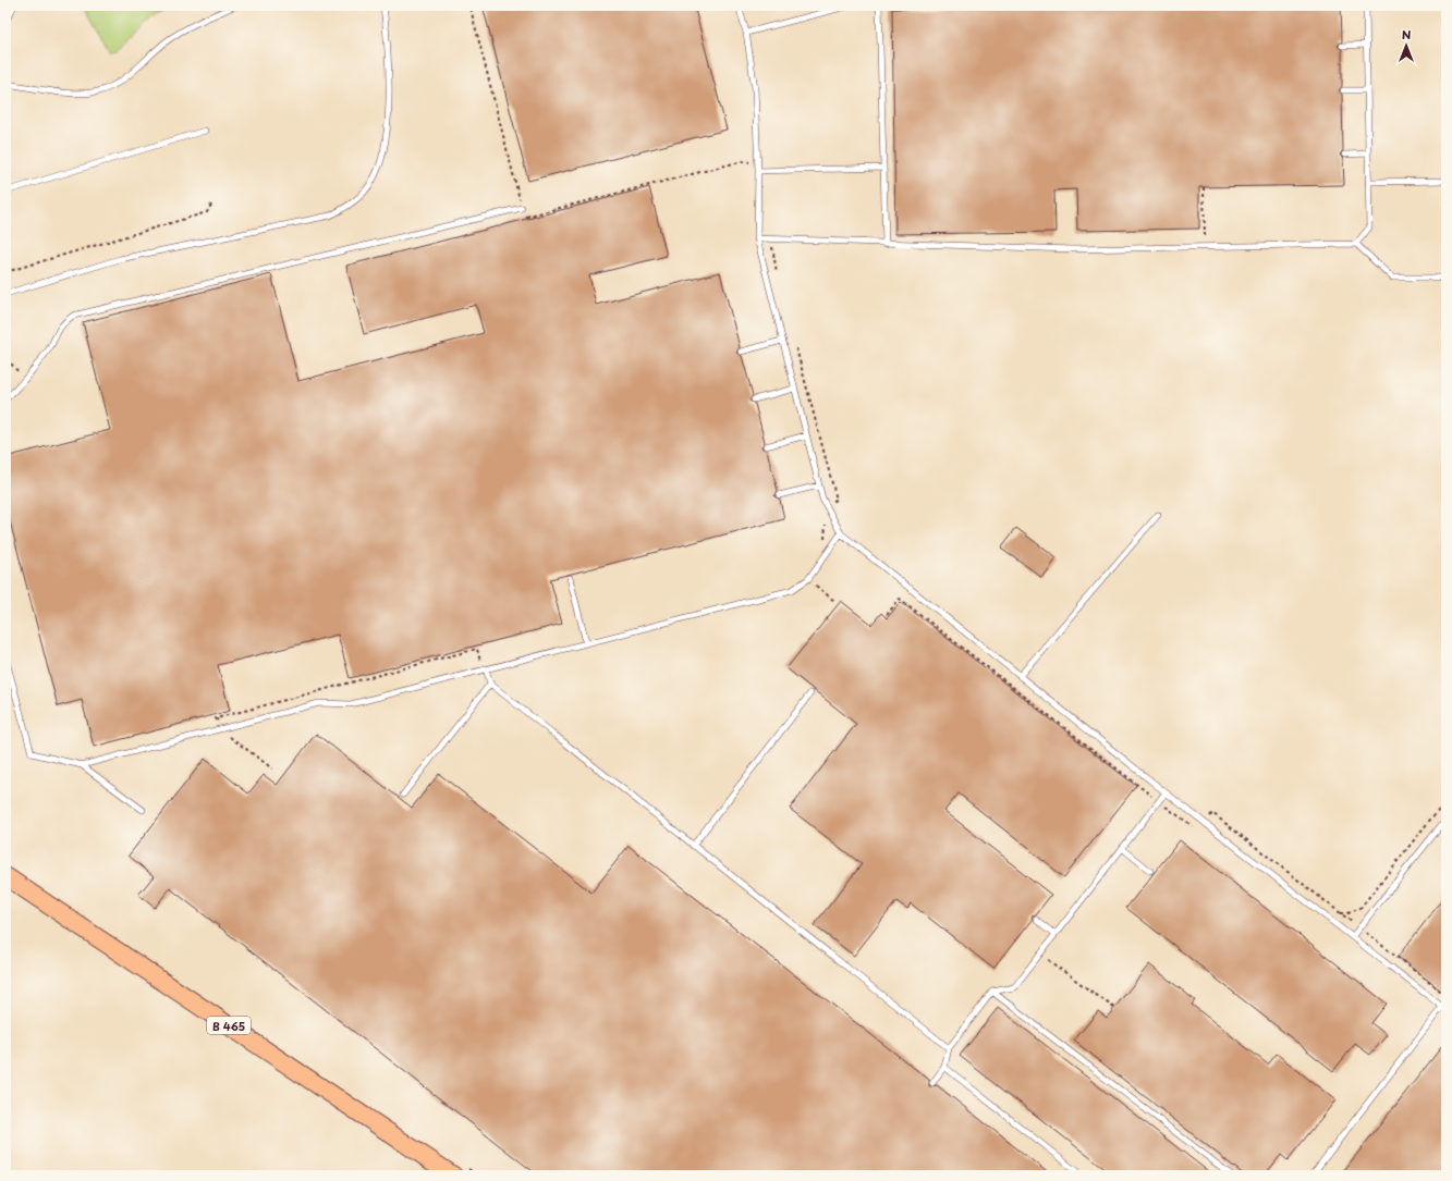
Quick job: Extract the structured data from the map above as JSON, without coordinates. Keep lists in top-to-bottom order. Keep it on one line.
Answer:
{"streets":{"main road":["B 465"]},"north":"top"}
